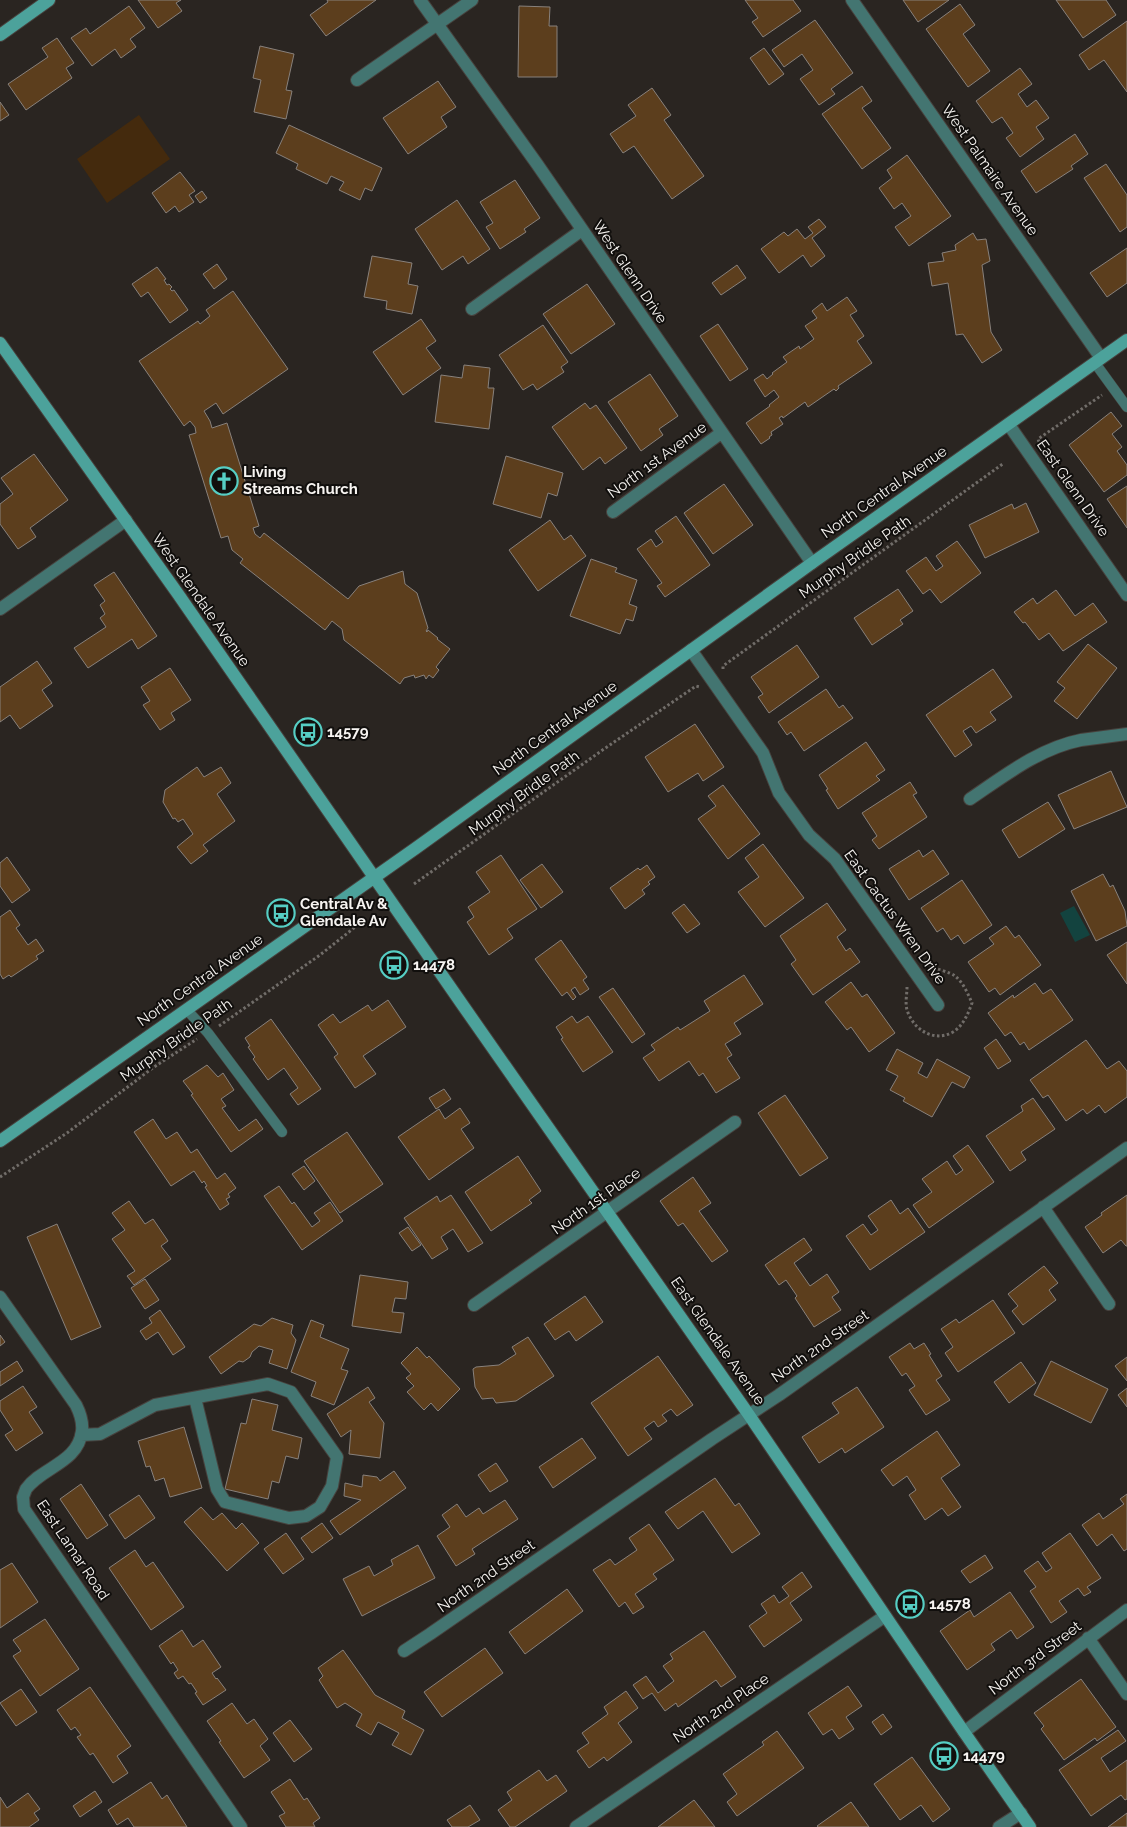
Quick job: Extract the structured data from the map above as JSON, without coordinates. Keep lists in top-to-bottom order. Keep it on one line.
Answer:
{"streets":{"main road":["North Central Avenue","West Glendale Avenue","East Glendale Avenue"],"street":["West Palmaire Avenue","West Glenn Drive","North 1st Avenue","East Glenn Drive","East Cactus Wren Drive","North 1st Place","North 2nd Street","East Lamar Road","North 3rd Street","North 2nd Place"],"path":["Murphy Bridle Path"]},"crossings":[["West Palmaire Avenue","North Central Avenue"],["West Glenn Drive","North 1st Avenue"],["West Glenn Drive","North Central Avenue"],["East Glenn Drive","North Central Avenue"],["North Central Avenue","West Glendale Avenue"],["North Central Avenue","East Cactus Wren Drive"],["North Central Avenue","East Glendale Avenue"],["West Glendale Avenue","East Glendale Avenue"],["North 1st Place","East Glendale Avenue"],["East Glendale Avenue","North 2nd Street"],["East Glendale Avenue","North 3rd Street"],["East Glendale Avenue","North 2nd Place"]],"places":{"church":["Living Streams Church"],"bus stop":["14579","Central Av & Glendale Av","14478","14578","14479"]}}
